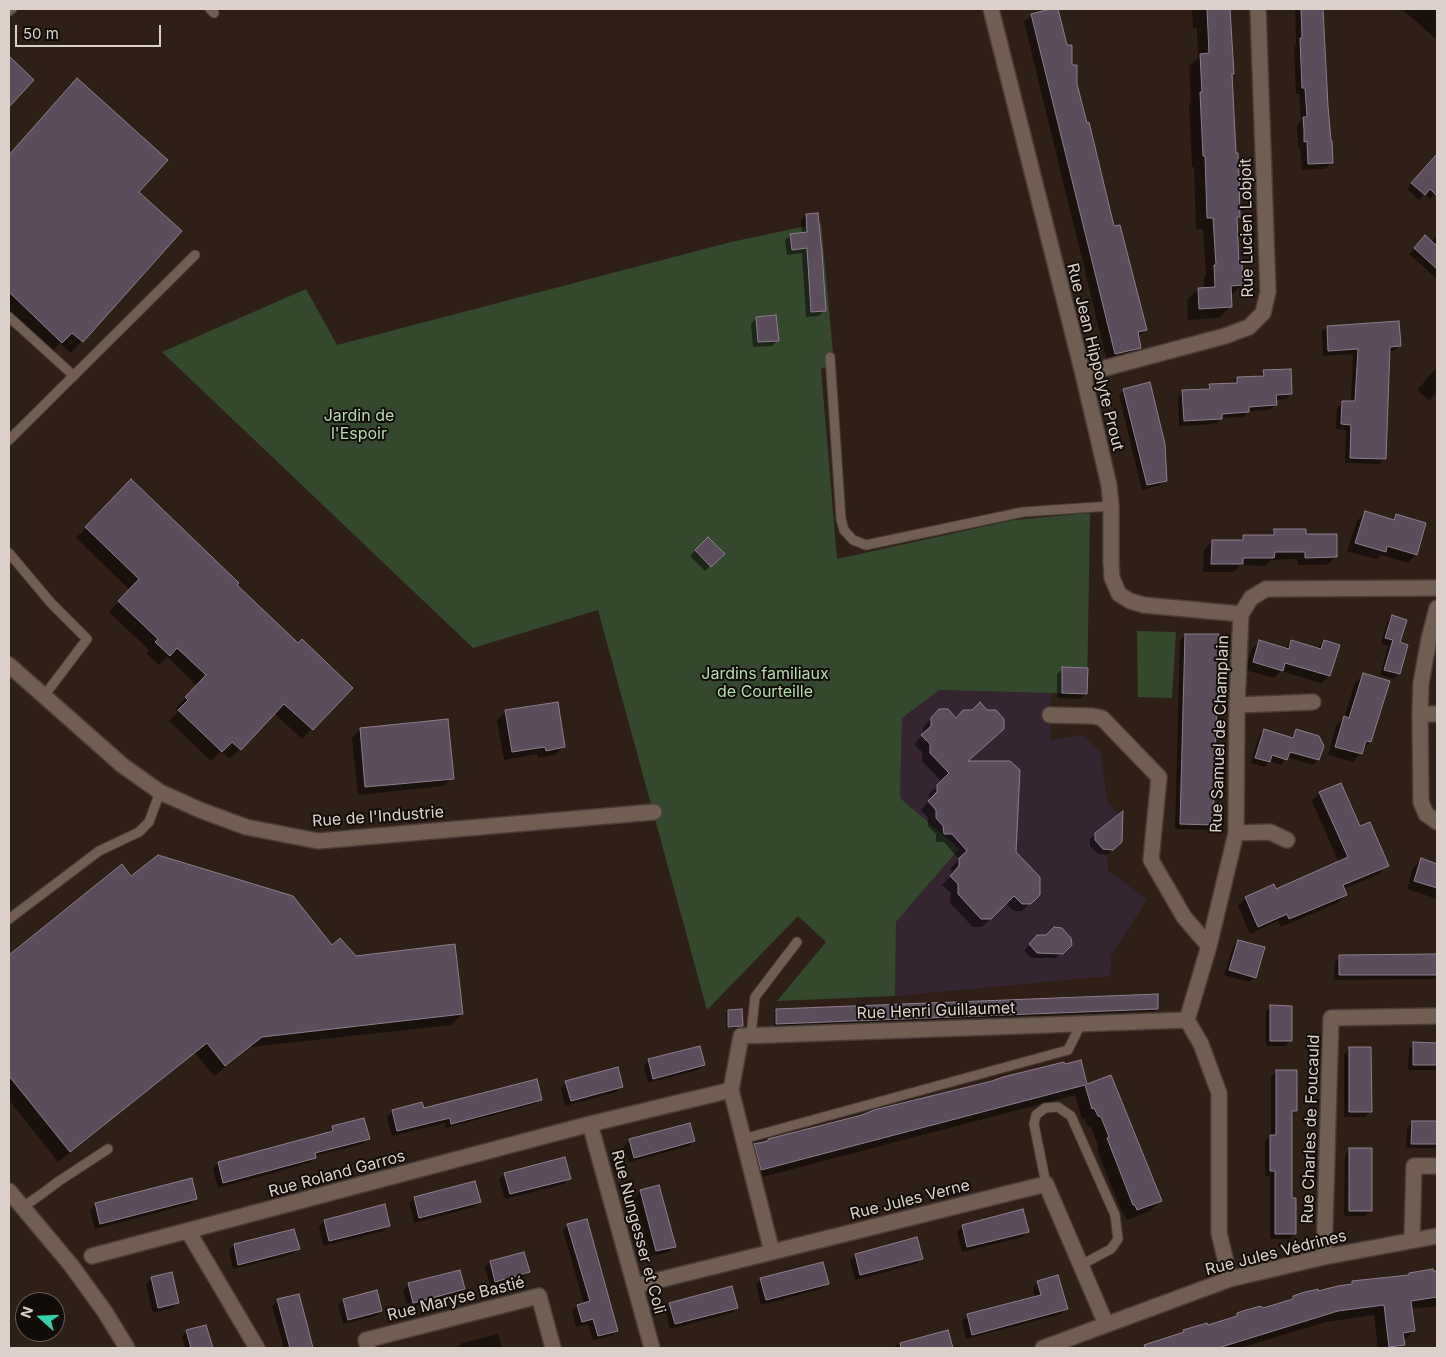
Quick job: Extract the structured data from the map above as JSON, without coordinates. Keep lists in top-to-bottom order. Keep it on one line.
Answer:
{"streets":{"street":["Rue Lucien Lobjoit","Rue Jean Hippolyte Prout","Rue Samuel de Champlain","Rue de l'Industrie","Rue Henri Guillaumet","Rue Charles de Foucauld","Rue Roland Garros","Rue Jules Verne","Rue Nungesser et Coli","Rue Jules Védrines","Rue Maryse Bastié"]},"crossings":[["Rue Lucien Lobjoit","Rue Jean Hippolyte Prout"],["Rue Jean Hippolyte Prout","Rue Samuel de Champlain"],["Rue Samuel de Champlain","Rue Henri Guillaumet"],["Rue Charles de Foucauld","Rue Jules Védrines"],["Rue Roland Garros","Rue Nungesser et Coli"],["Rue Jules Verne","Rue Nungesser et Coli"]],"parks":["Jardin de l'Espoir","Jardins familiaux de Courteille"],"scale_bar":"50 m","north":"left"}
